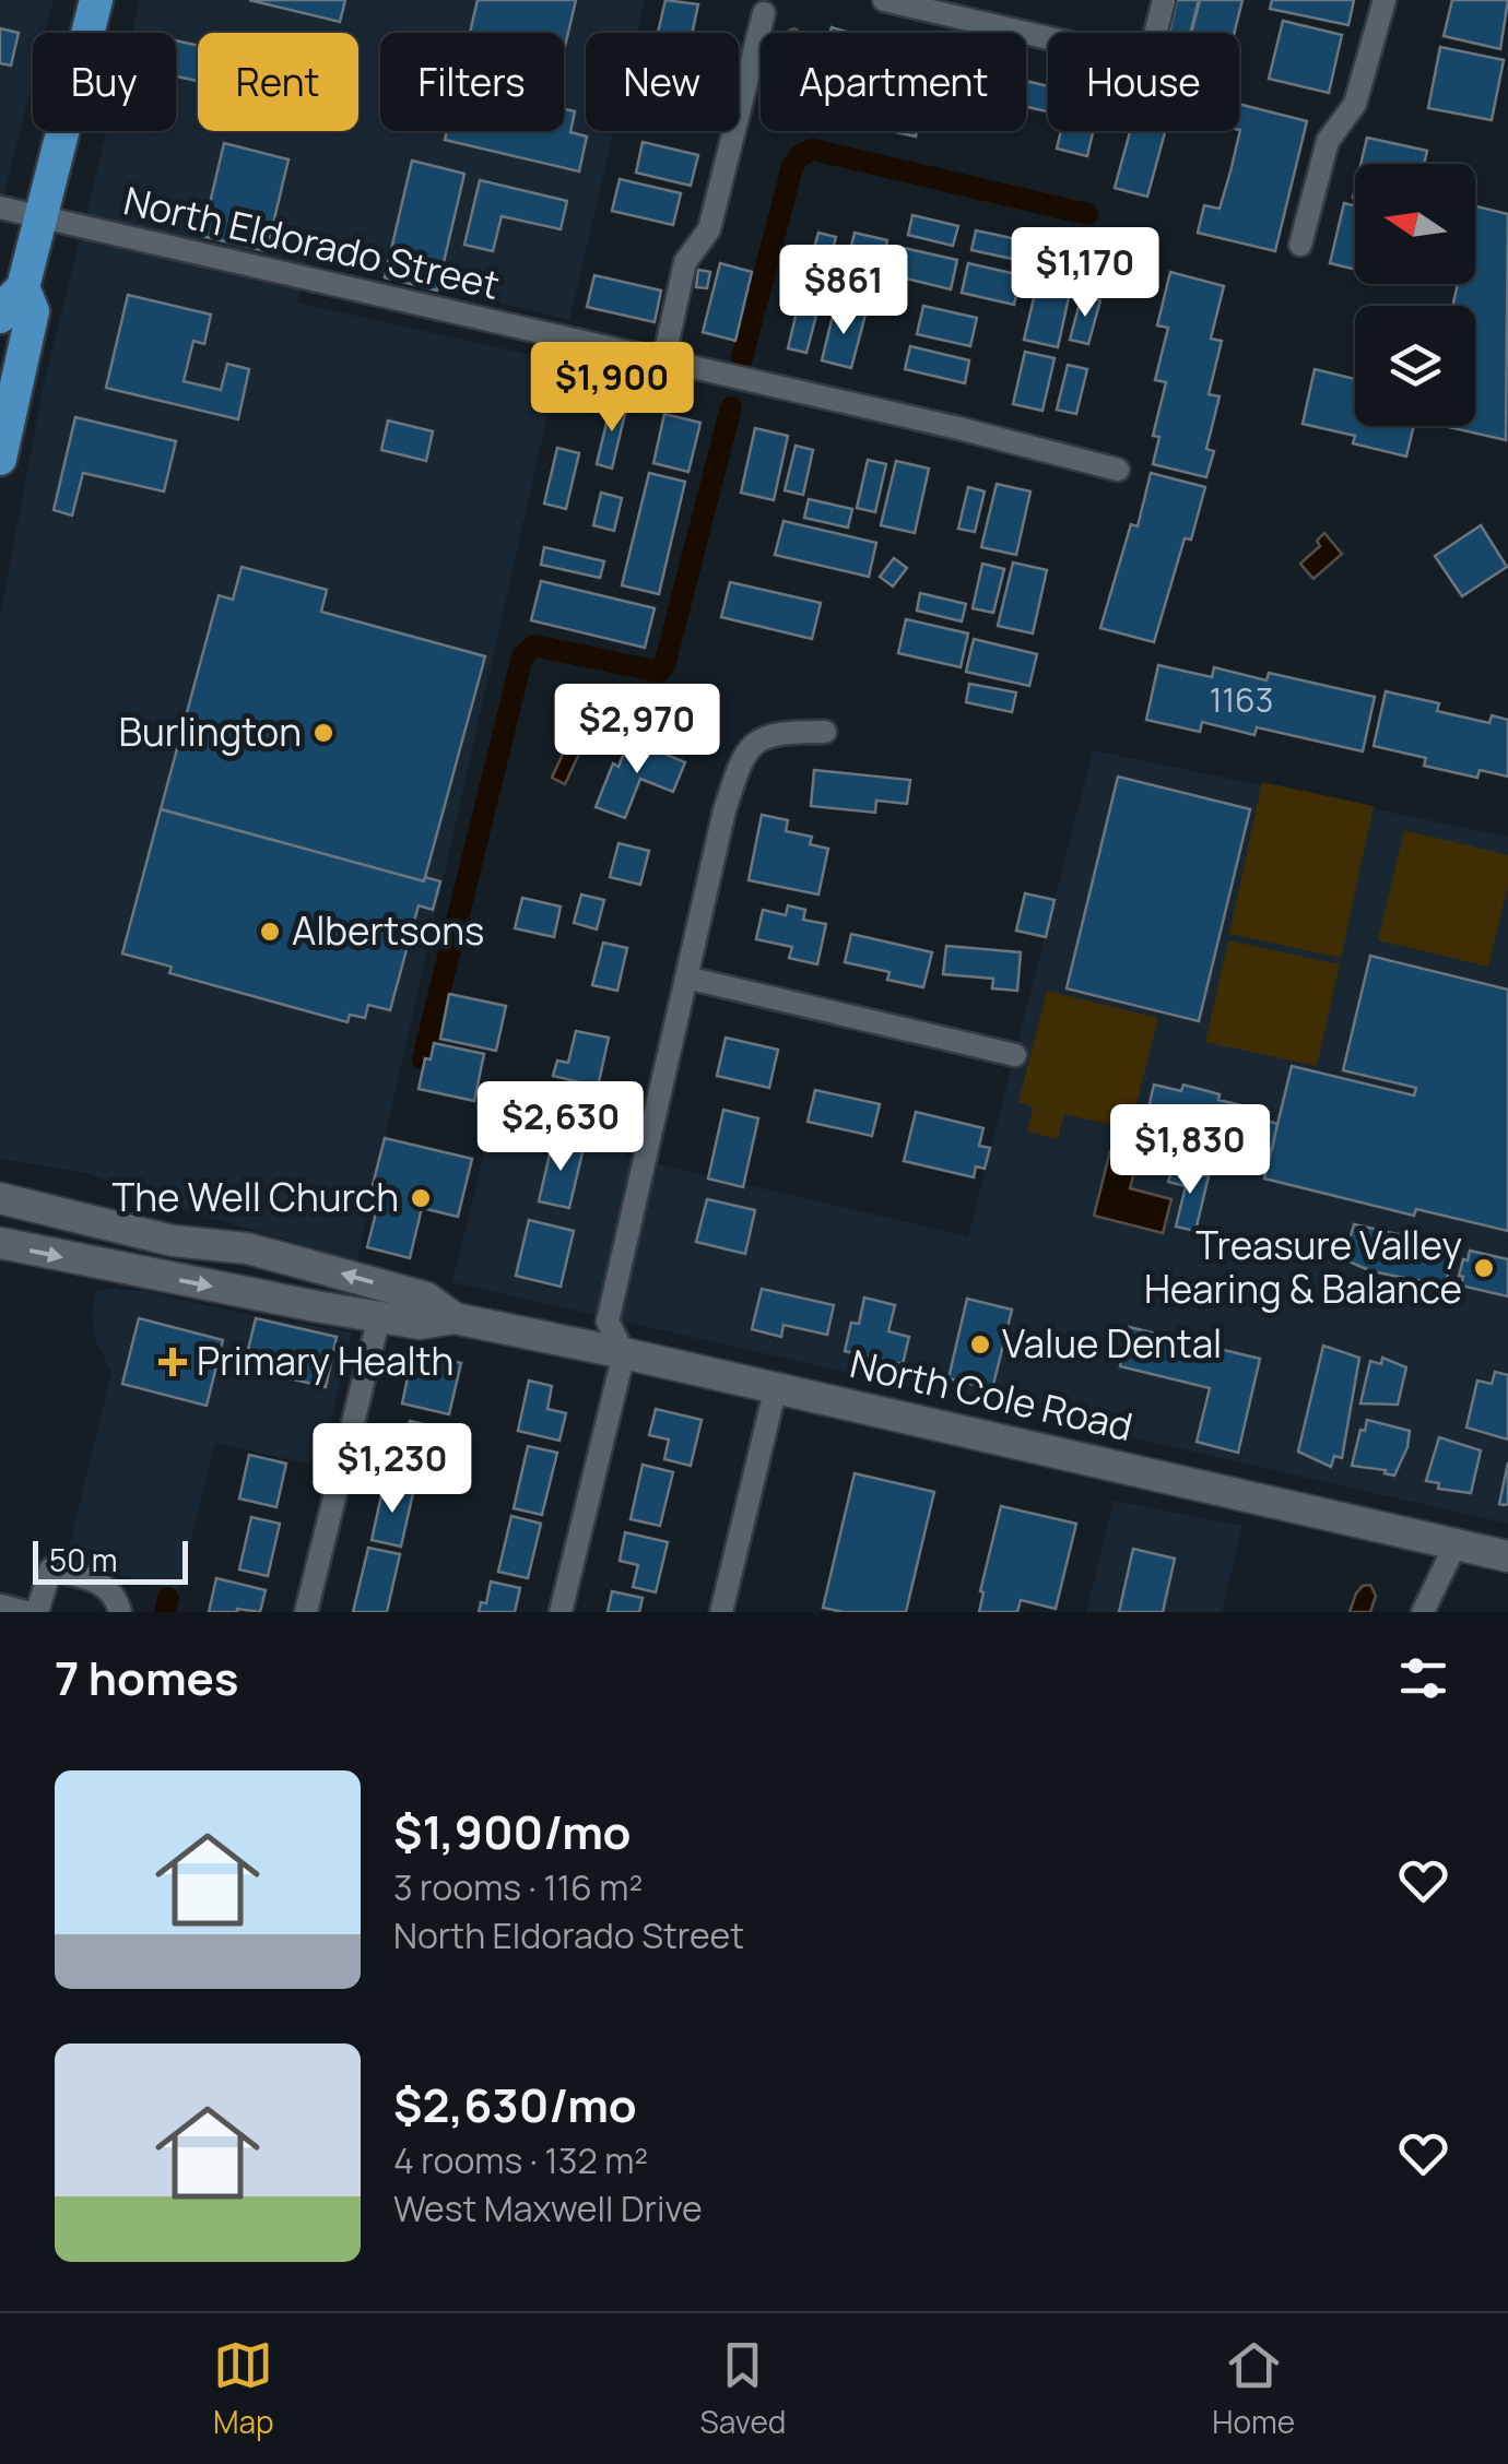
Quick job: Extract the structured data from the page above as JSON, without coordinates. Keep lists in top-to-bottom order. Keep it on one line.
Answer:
{"streets":{"main road":["North Cole Road"],"street":["North Eldorado Street"]},"places":{"other":["Burlington","Albertsons","The Well Church","Treasure Valley Hearing & Balance","Value Dental"],"health":["Primary Health"]},"house_numbers":["1163"],"scale_bar":"50 m","north":"left","page":{"chip":["Buy","Rent","Filters","New","Apartment","House"],"price":["$1,170","$861","$1,900","$2,970","$2,630","$1,830","$1,230"],"scale":"50 m","heading":"7 homes","list":[{"name":"$1,900/mo","note":"3 rooms · 116 m² · North Eldorado Street"},{"name":"$2,630/mo","note":"4 rooms · 132 m² · West Maxwell Drive"}],"tabs":["Map","Saved","Home"]}}
